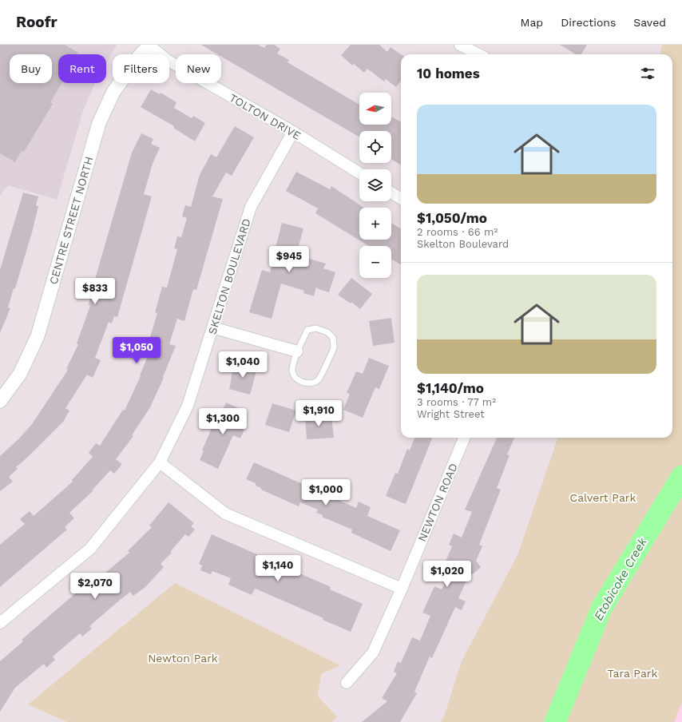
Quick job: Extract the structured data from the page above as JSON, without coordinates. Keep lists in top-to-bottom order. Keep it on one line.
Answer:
{"streets":{"street":["TOLTON DRIVE","CENTRE STREET NORTH","SKELTON BOULEVARD","NEWTON ROAD"]},"crossings":[["TOLTON DRIVE","CENTRE STREET NORTH"],["TOLTON DRIVE","SKELTON BOULEVARD"]],"water":["Etobicoke Creek"],"parks":["Calvert Park","Newton Park","Tara Park"],"north":"left","page":{"header":"Roofr","nav":["Map","Directions","Saved"],"chip":["Buy","Rent","Filters","New"],"heading":"10 homes","map_buttons":["+","−"],"list":[{"name":"$1,050/mo","note":"2 rooms · 66 m² · Skelton Boulevard"},{"name":"$1,140/mo","note":"3 rooms · 77 m² · Wright Street"}],"price":["$945","$833","$1,050","$1,040","$1,910","$1,300","$1,000","$1,140","$1,020","$2,070"]}}
